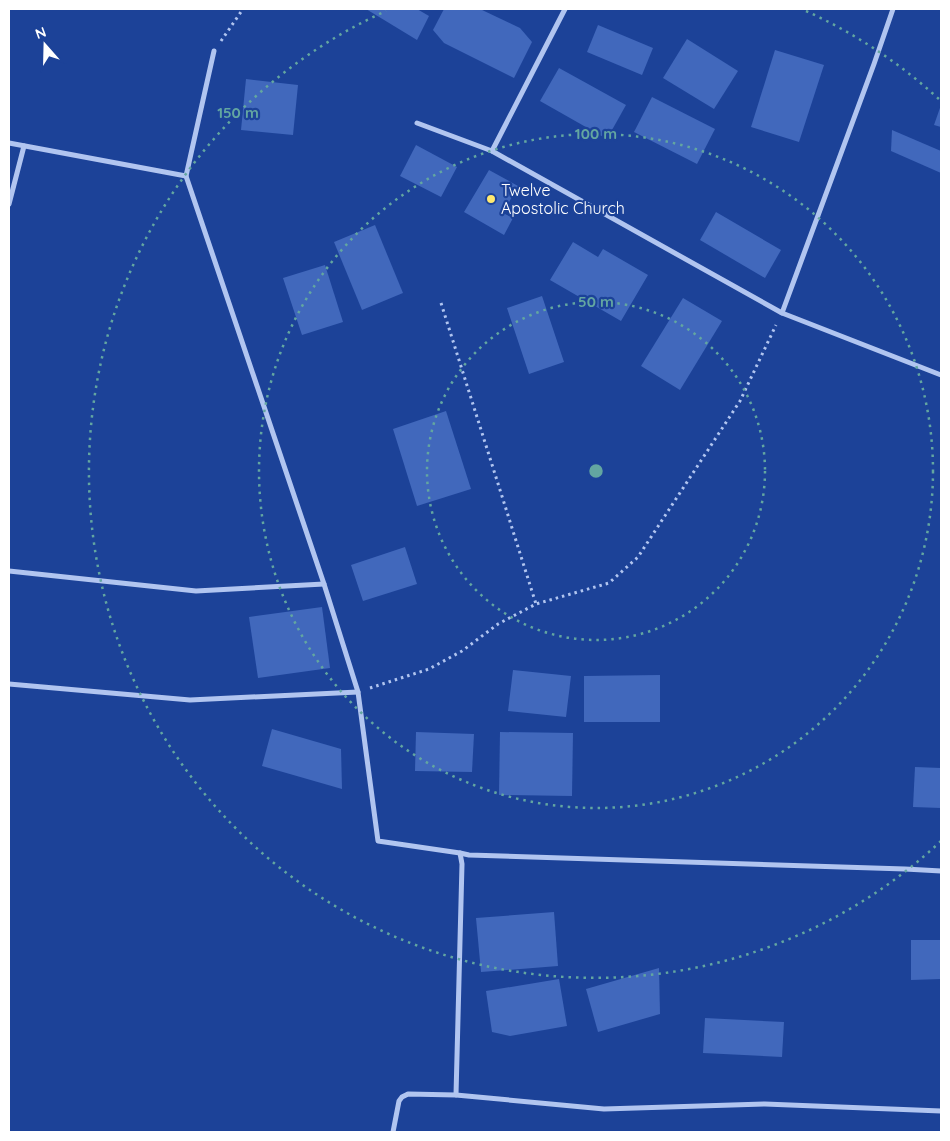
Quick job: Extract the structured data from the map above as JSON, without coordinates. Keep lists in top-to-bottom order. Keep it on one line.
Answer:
{"places":["Twelve Apostolic Church"],"north":"top","rings":["150 m","100 m","50 m"]}
